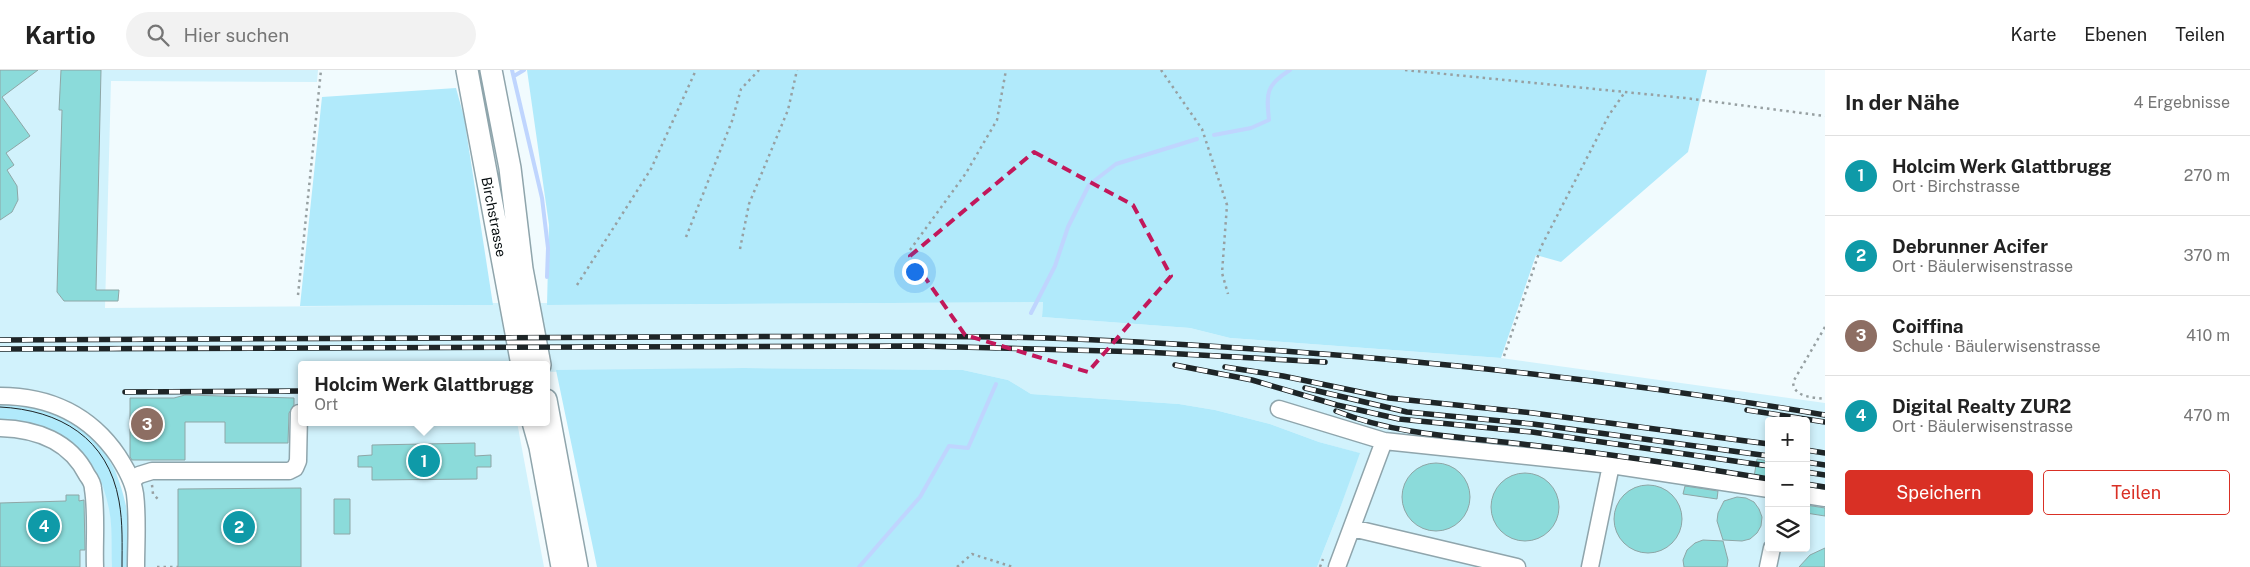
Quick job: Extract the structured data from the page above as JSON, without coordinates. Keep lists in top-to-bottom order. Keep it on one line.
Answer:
{"streets":{"main road":["Birchstrasse"]},"page":{"header":"Kartio","search":"Hier suchen","nav":["Karte","Ebenen","Teilen"],"heading":["In der Nähe","4 Ergebnisse"],"list":[{"mark":"1","name":"Holcim Werk Glattbrugg","note":"Ort · Birchstrasse","value":"270 m"},{"mark":"2","name":"Debrunner Acifer","note":"Ort · Bäulerwisenstrasse","value":"370 m"},{"mark":"3","name":"Coiffina","note":"Schule · Bäulerwisenstrasse","value":"410 m"},{"mark":"4","name":"Digital Realty ZUR2","note":"Ort · Bäulerwisenstrasse","value":"470 m"}],"popup":["Holcim Werk Glattbrugg","Ort"],"pins":["3","1","4","2"],"map_buttons":["+","−"],"buttons":["Speichern","Teilen"]}}
